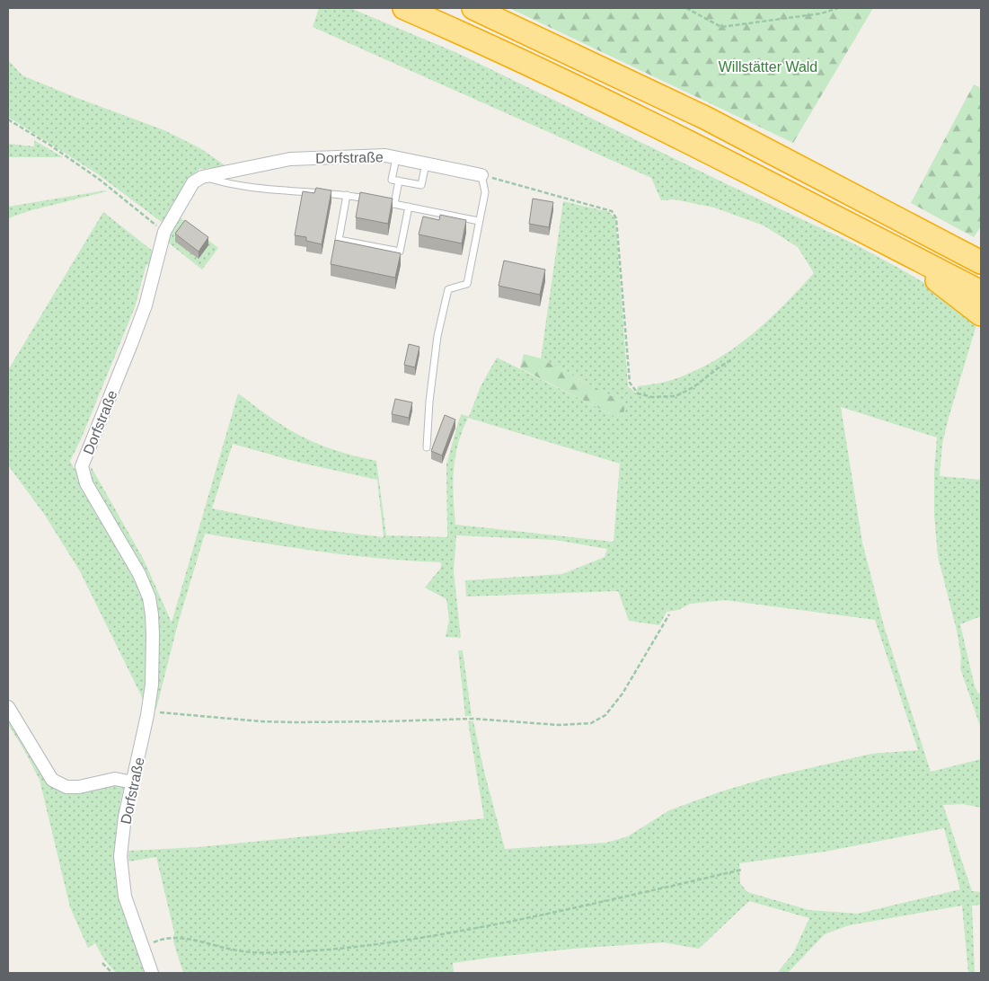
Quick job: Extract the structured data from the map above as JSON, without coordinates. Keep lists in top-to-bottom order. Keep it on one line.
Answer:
{"streets":{"street":["Dorfstraße"]},"parks":["Willstätter Wald"]}
